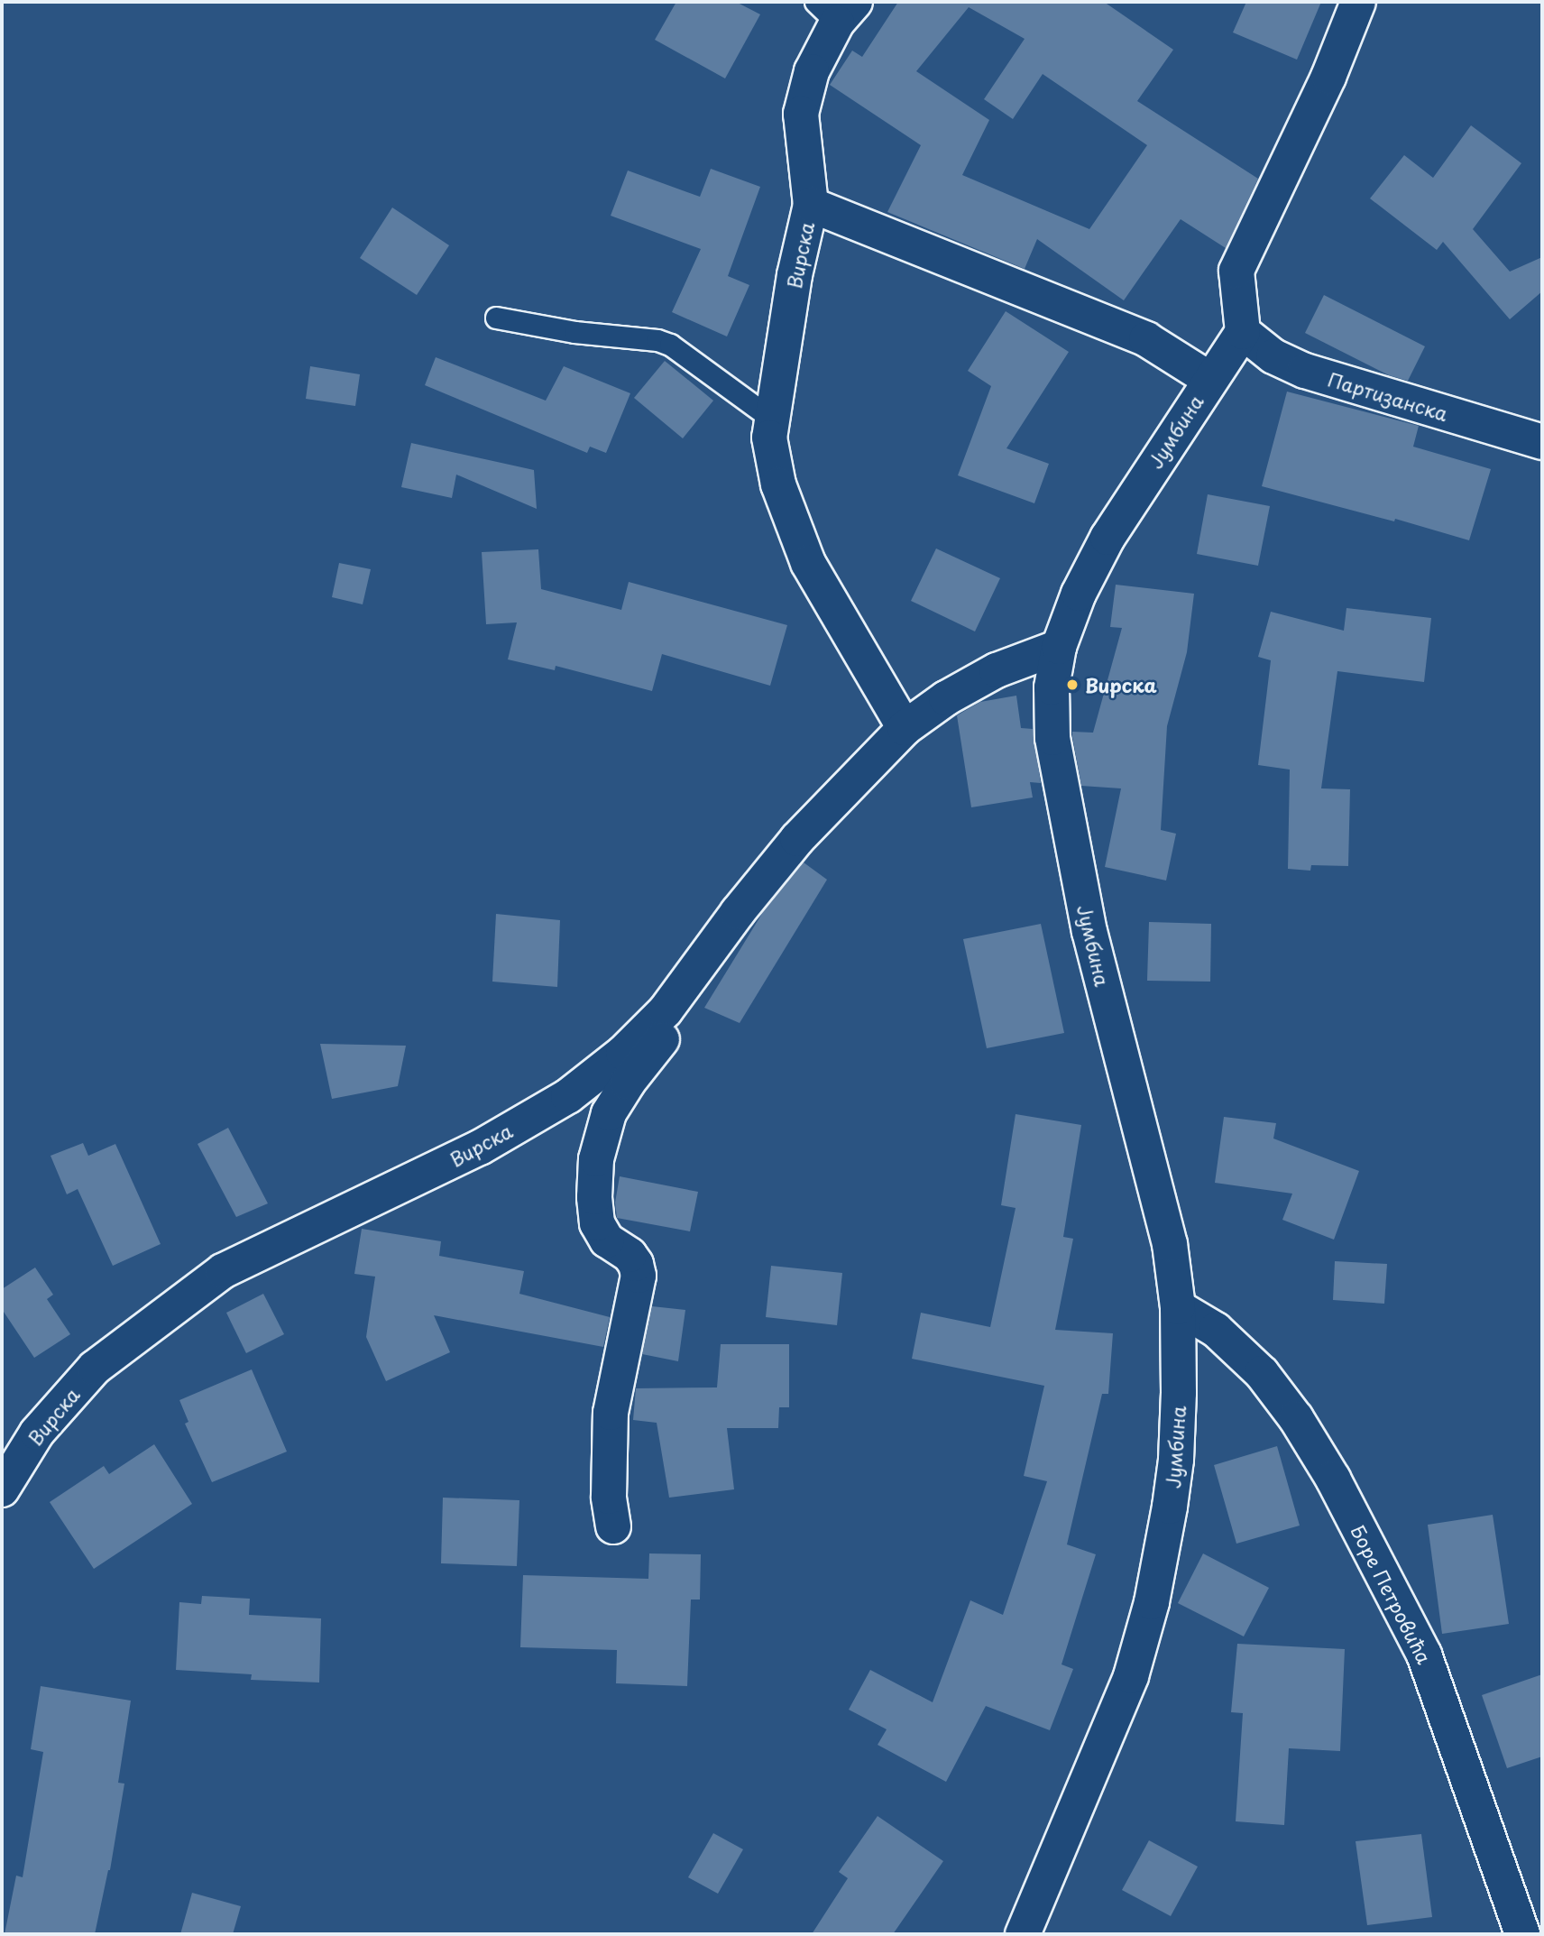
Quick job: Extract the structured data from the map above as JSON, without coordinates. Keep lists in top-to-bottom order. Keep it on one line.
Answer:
{"streets":{"street":["Вирска","Партизанска","Јумбина","Боре Петровића"]},"crossings":[["Вирска","Јумбина"],["Партизанска","Јумбина"],["Јумбина","Боре Петровића"]],"places":["Вирска"]}
